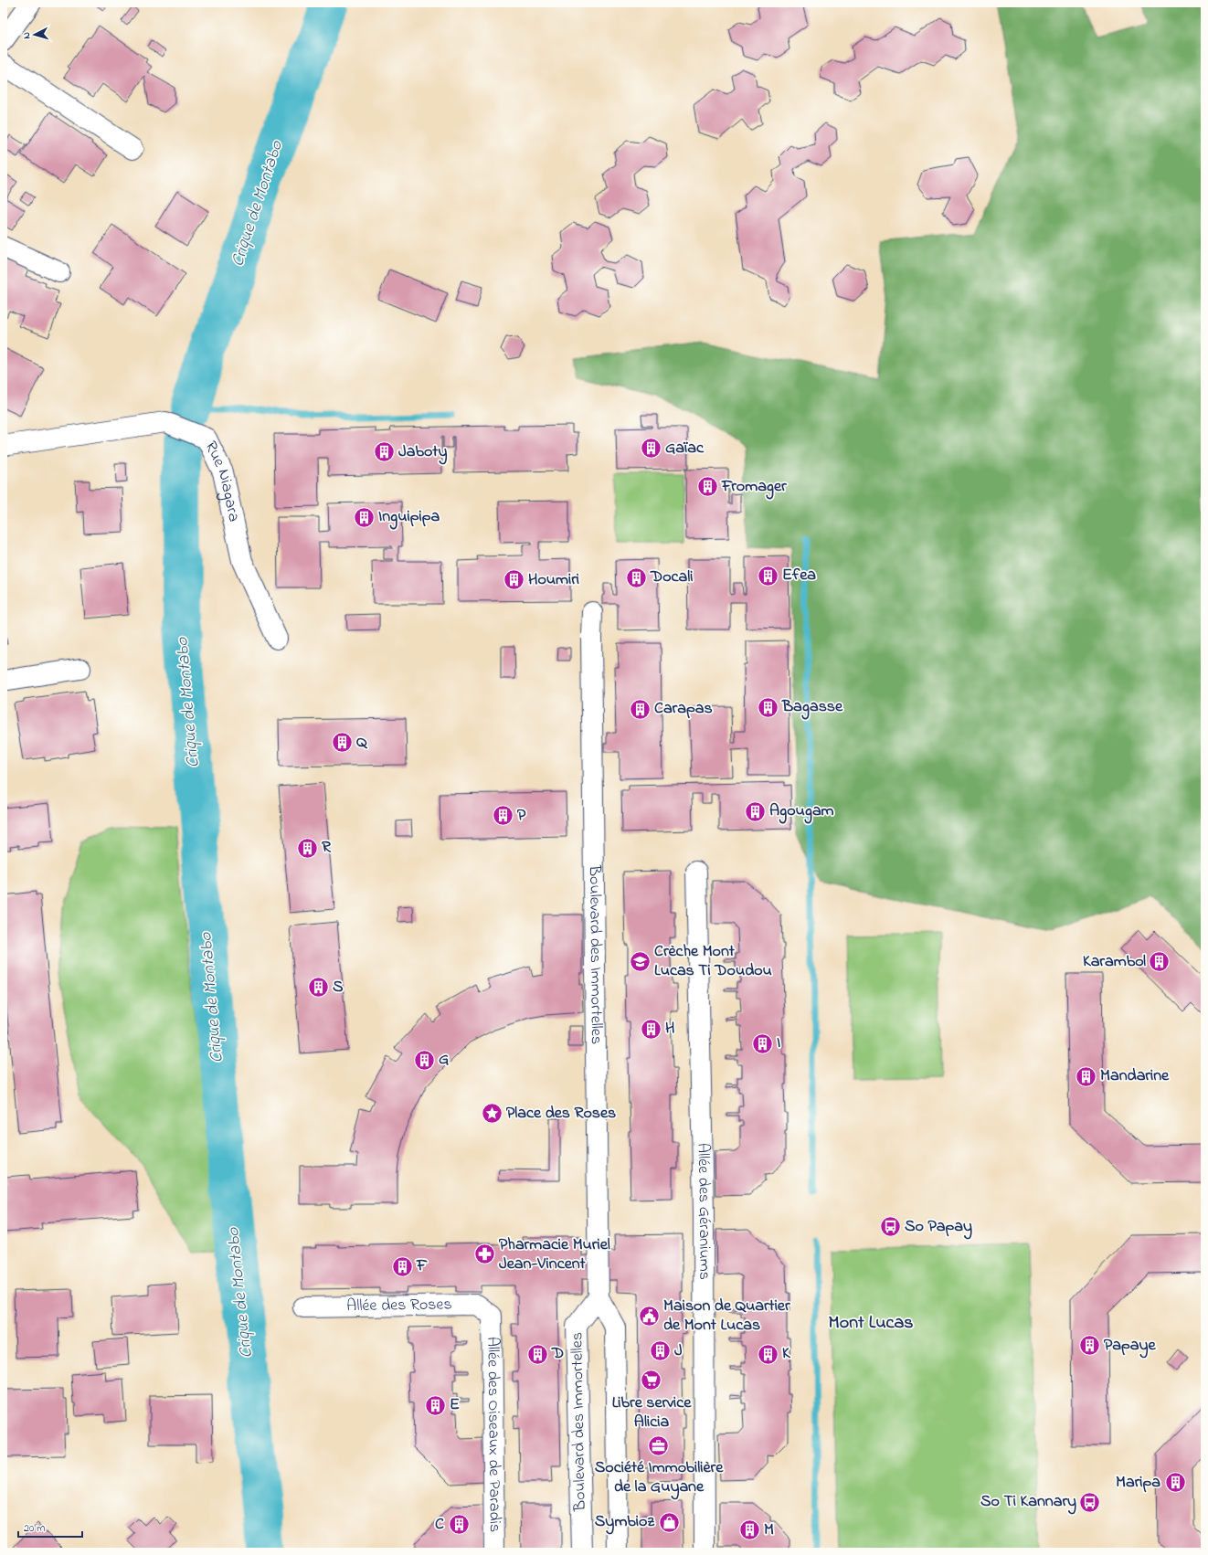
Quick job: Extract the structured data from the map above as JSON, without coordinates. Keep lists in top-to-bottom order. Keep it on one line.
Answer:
{"streets":{"street":["Rue Niagara","Boulevard des Immortelles","Allée des Géraniums","Allée des Roses","Allée des Oiseaux de Paradis"]},"crossings":[["Allée des Roses","Allée des Oiseaux de Paradis"]],"districts":["Mont Lucas"],"water":["Crique de Montabo"],"places":{"building":["Gaïac","Jaboty","Fromager","Inguipipa","Efea","Docali","Houmiri","Bagasse","Carapas","Q","Agougam","P","R","Karambol","S","H","I","G","Mandarine","F","Papaye","J","D","K","E","Maripa","C","M"],"school or university":["Crèche Mont Lucas Ti Doudou"],"place":["Place des Roses"],"bus stop":["So Papay","So Ti Kannary"],"pharmacy":["Pharmacie Muriel Jean-Vincent"],"public building":["Maison de Quartier de Mont Lucas"],"supermarket":["Libre service Alicia"],"office":["Société Immobilière de la Guyane"],"shop":["Symbioz"]},"scale_bar":"20 m","north":"left"}
